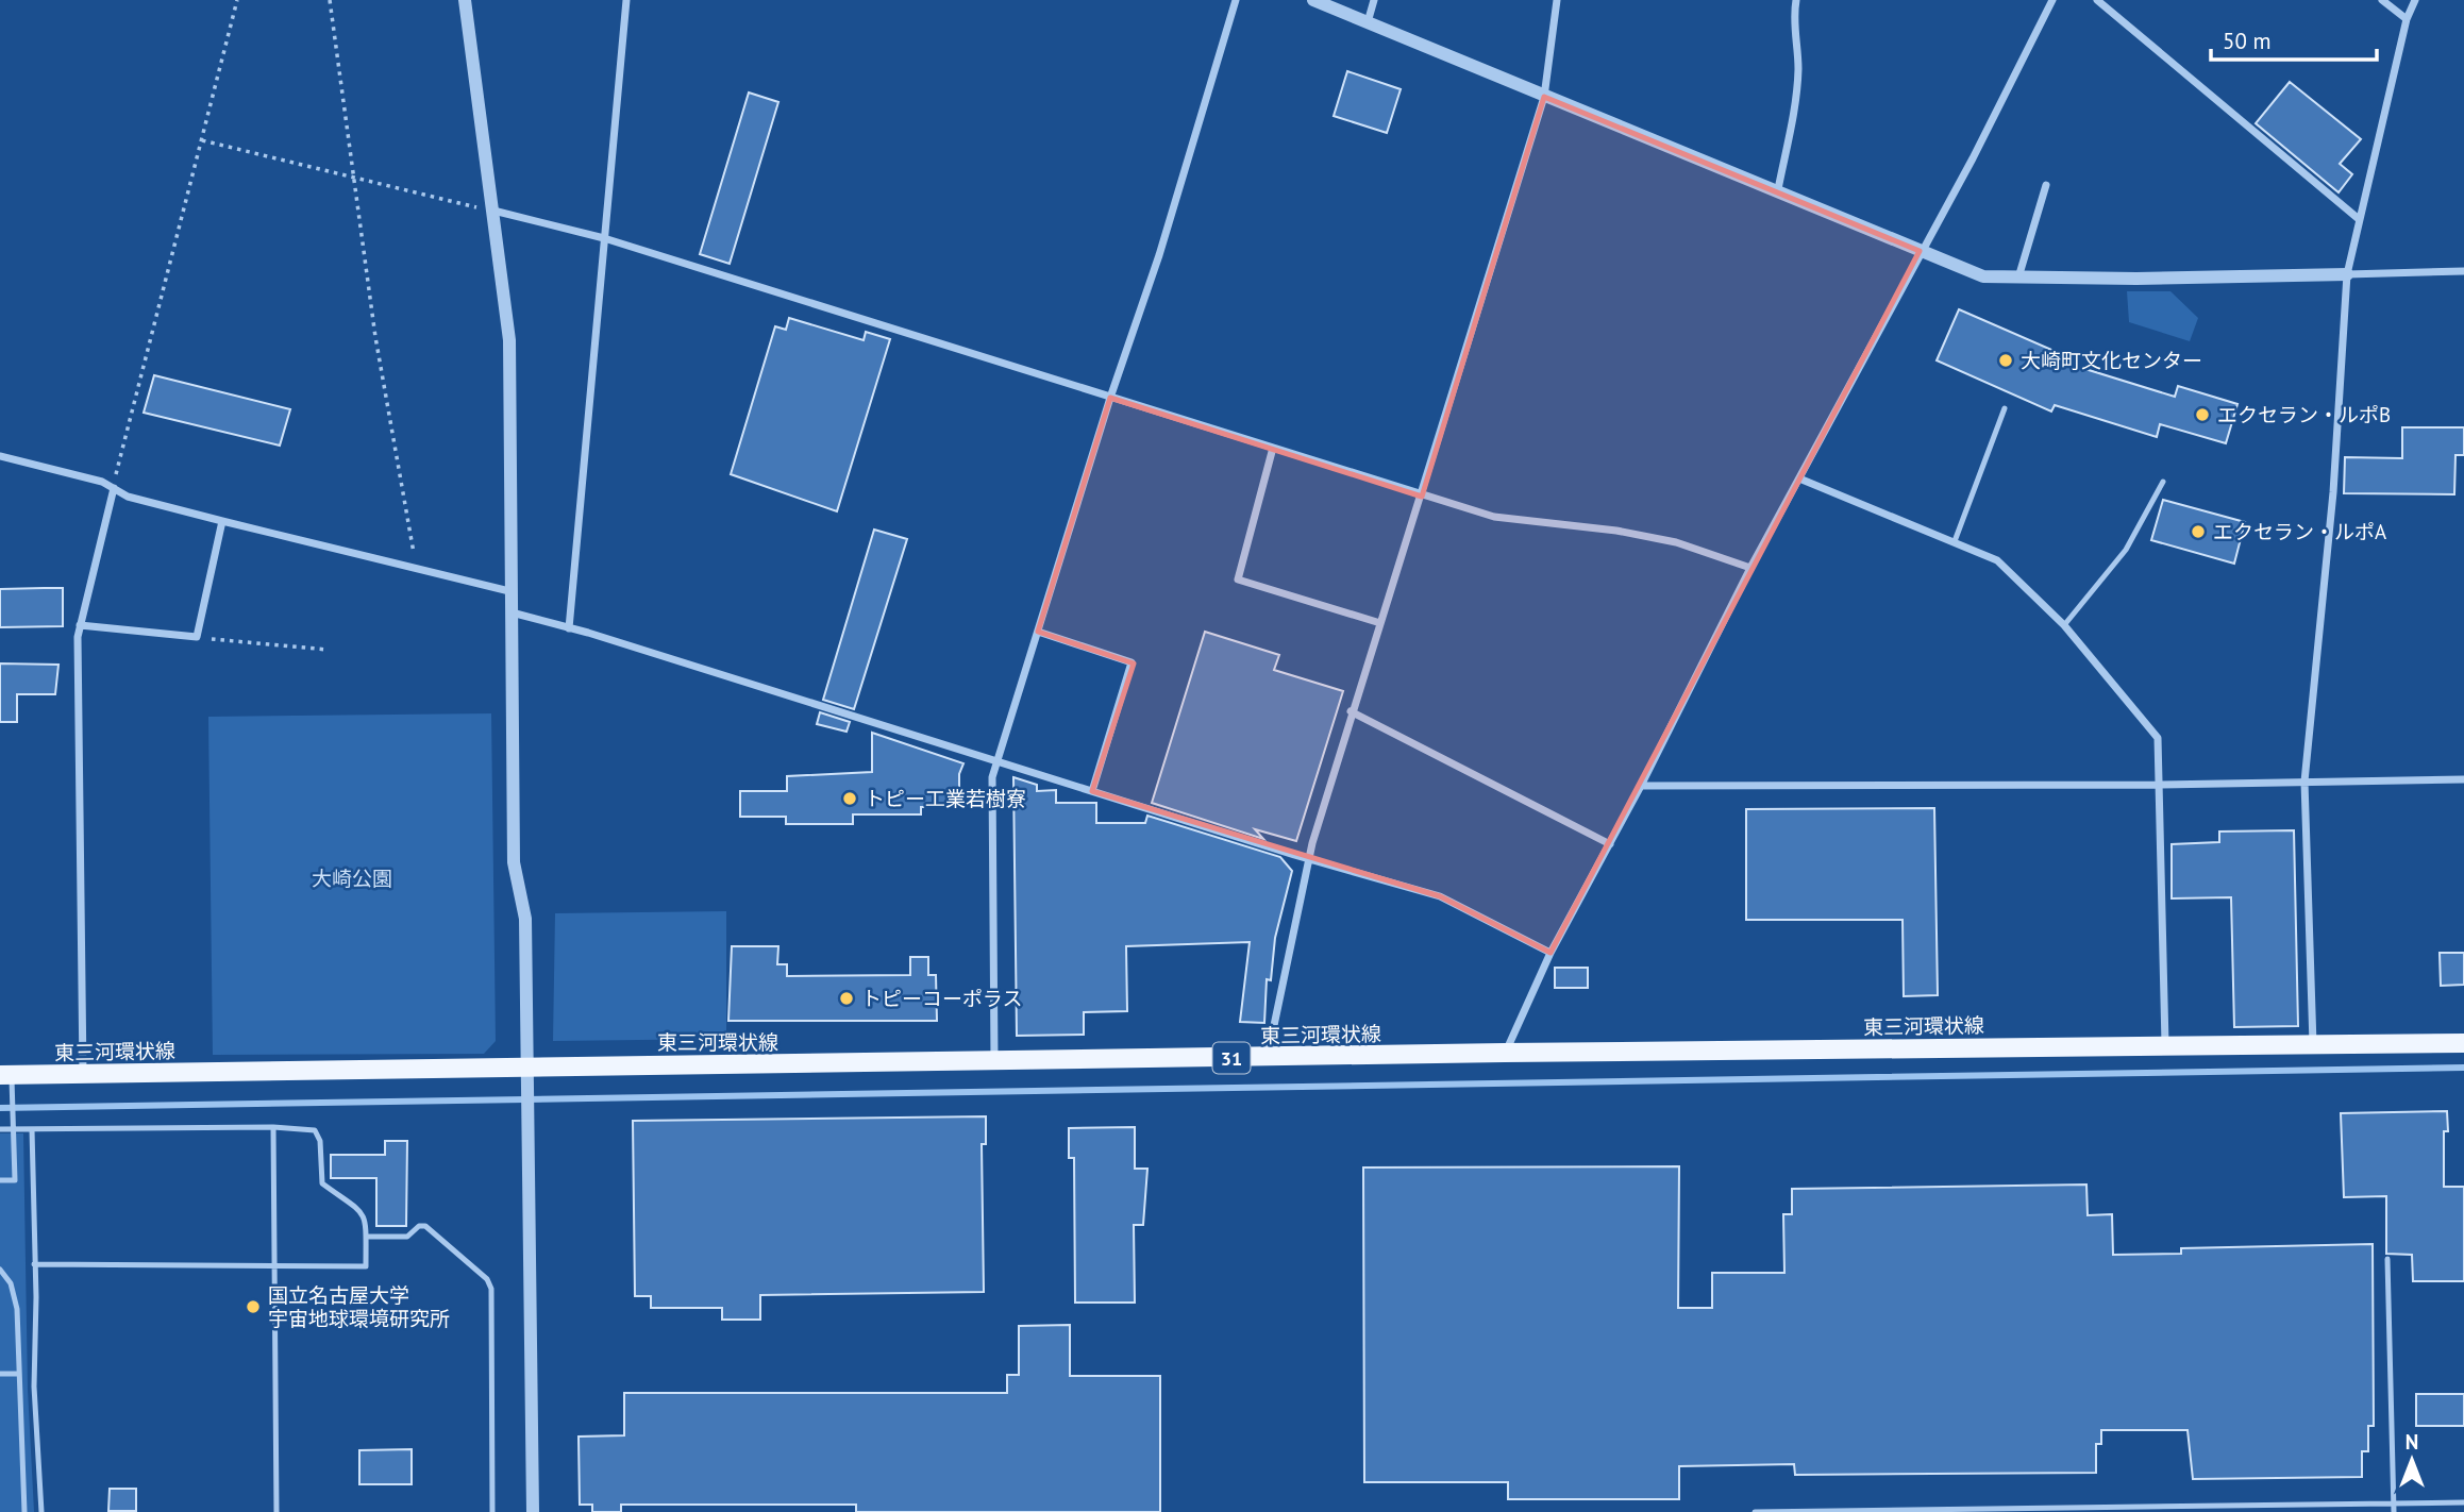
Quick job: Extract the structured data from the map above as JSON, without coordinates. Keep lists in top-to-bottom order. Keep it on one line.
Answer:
{"streets":{"main road":["東三河環状線","31"]},"parks":["大崎公園"],"places":["大崎町文化センター","エクセラン・ルポB","エクセラン・ルポA","トピー工業若樹寮","トピーコーポラス","国立名古屋大学 宇宙地球環境研究所"],"scale_bar":"50 m","north":"top"}
